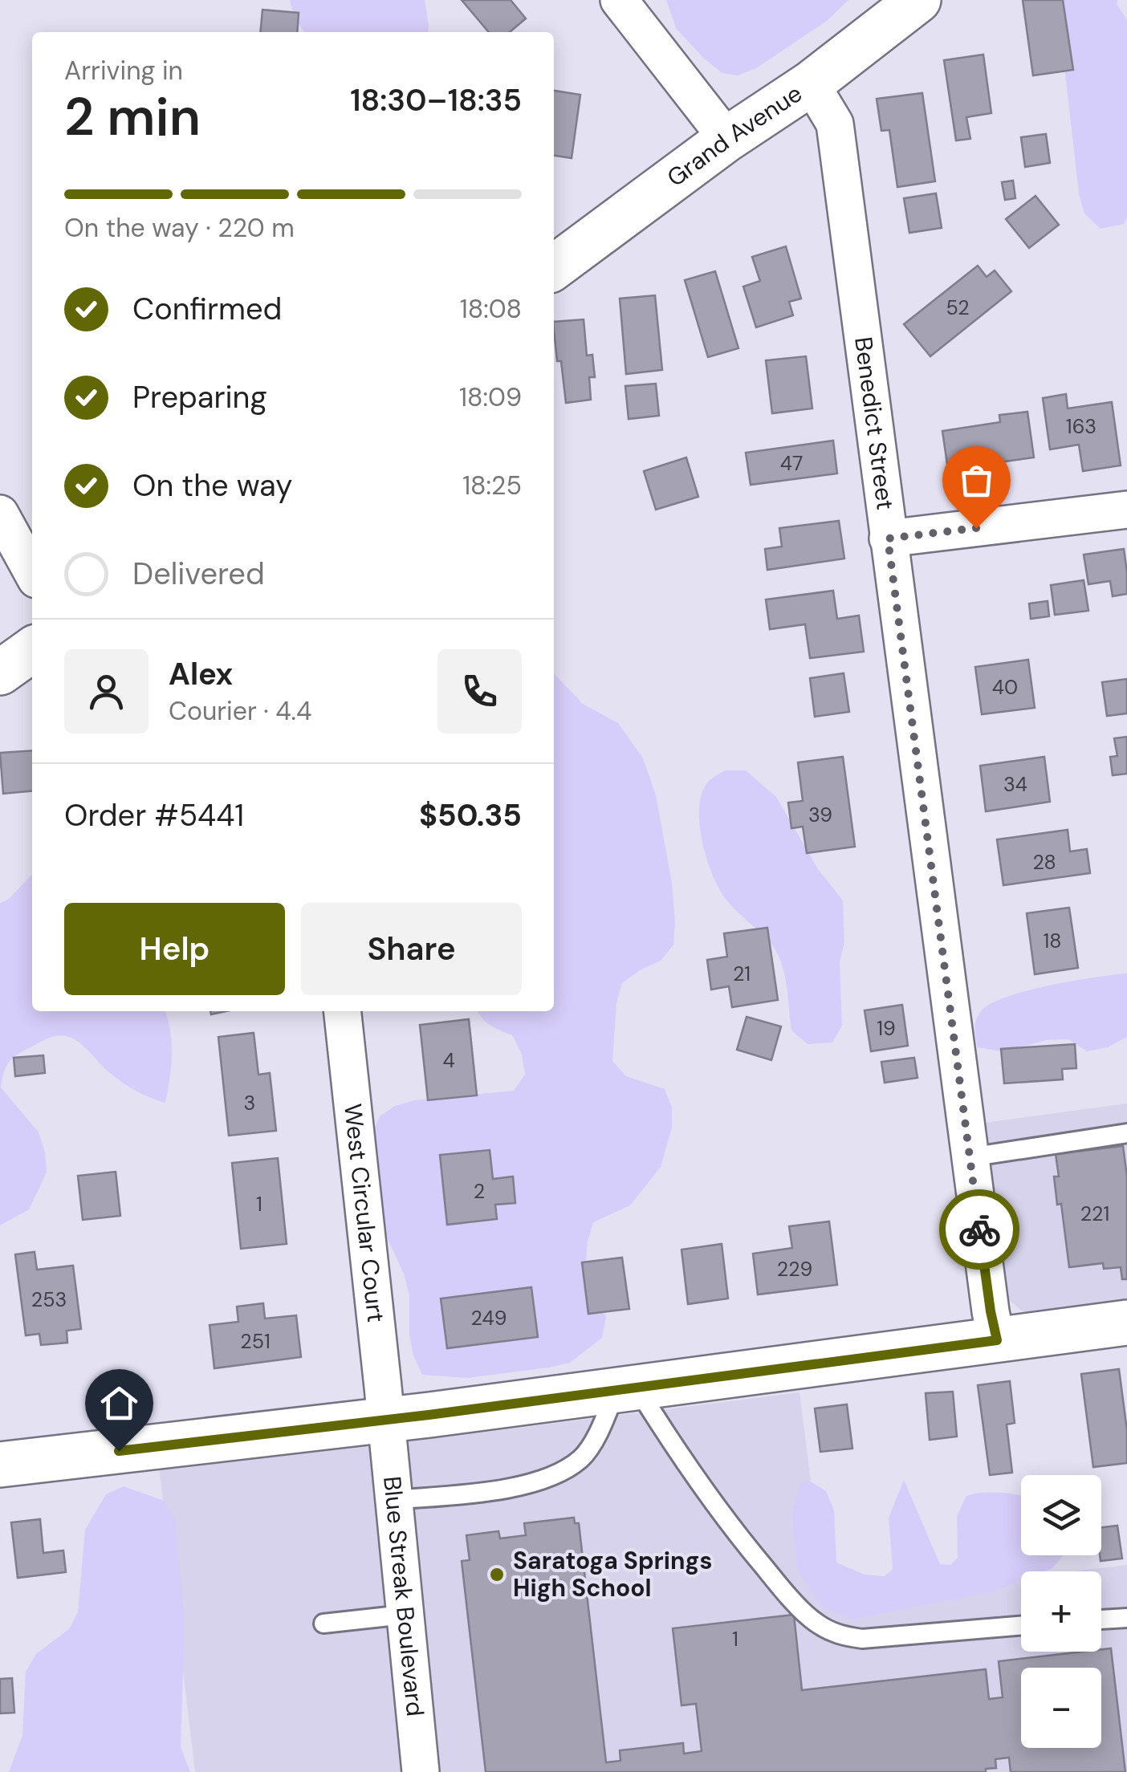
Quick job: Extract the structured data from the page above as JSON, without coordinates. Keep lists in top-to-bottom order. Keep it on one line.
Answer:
{"streets":{"street":["Grand Avenue","Benedict Street","West Circular Court","Blue Streak Boulevard"]},"crossings":[["Grand Avenue","Benedict Street"],["West Circular Court","Blue Streak Boulevard"]],"places":["Saratoga Springs High School"],"house_numbers":["52","163","47","40","34","39","28","18","21","19","4","3","2","1","221","229","253","249","251","1"],"page":{"heading":["2 min","Arriving in","18:30–18:35"],"panel":["Alex","Courier · 4.4","Order #5441","$50.35"],"bar":"On the way · 220 m","list":[["Confirmed","18:08"],["Preparing","18:09"],["On the way","18:25"],"Delivered"],"buttons":["Help","Share"],"map_buttons":["+","−"]}}
